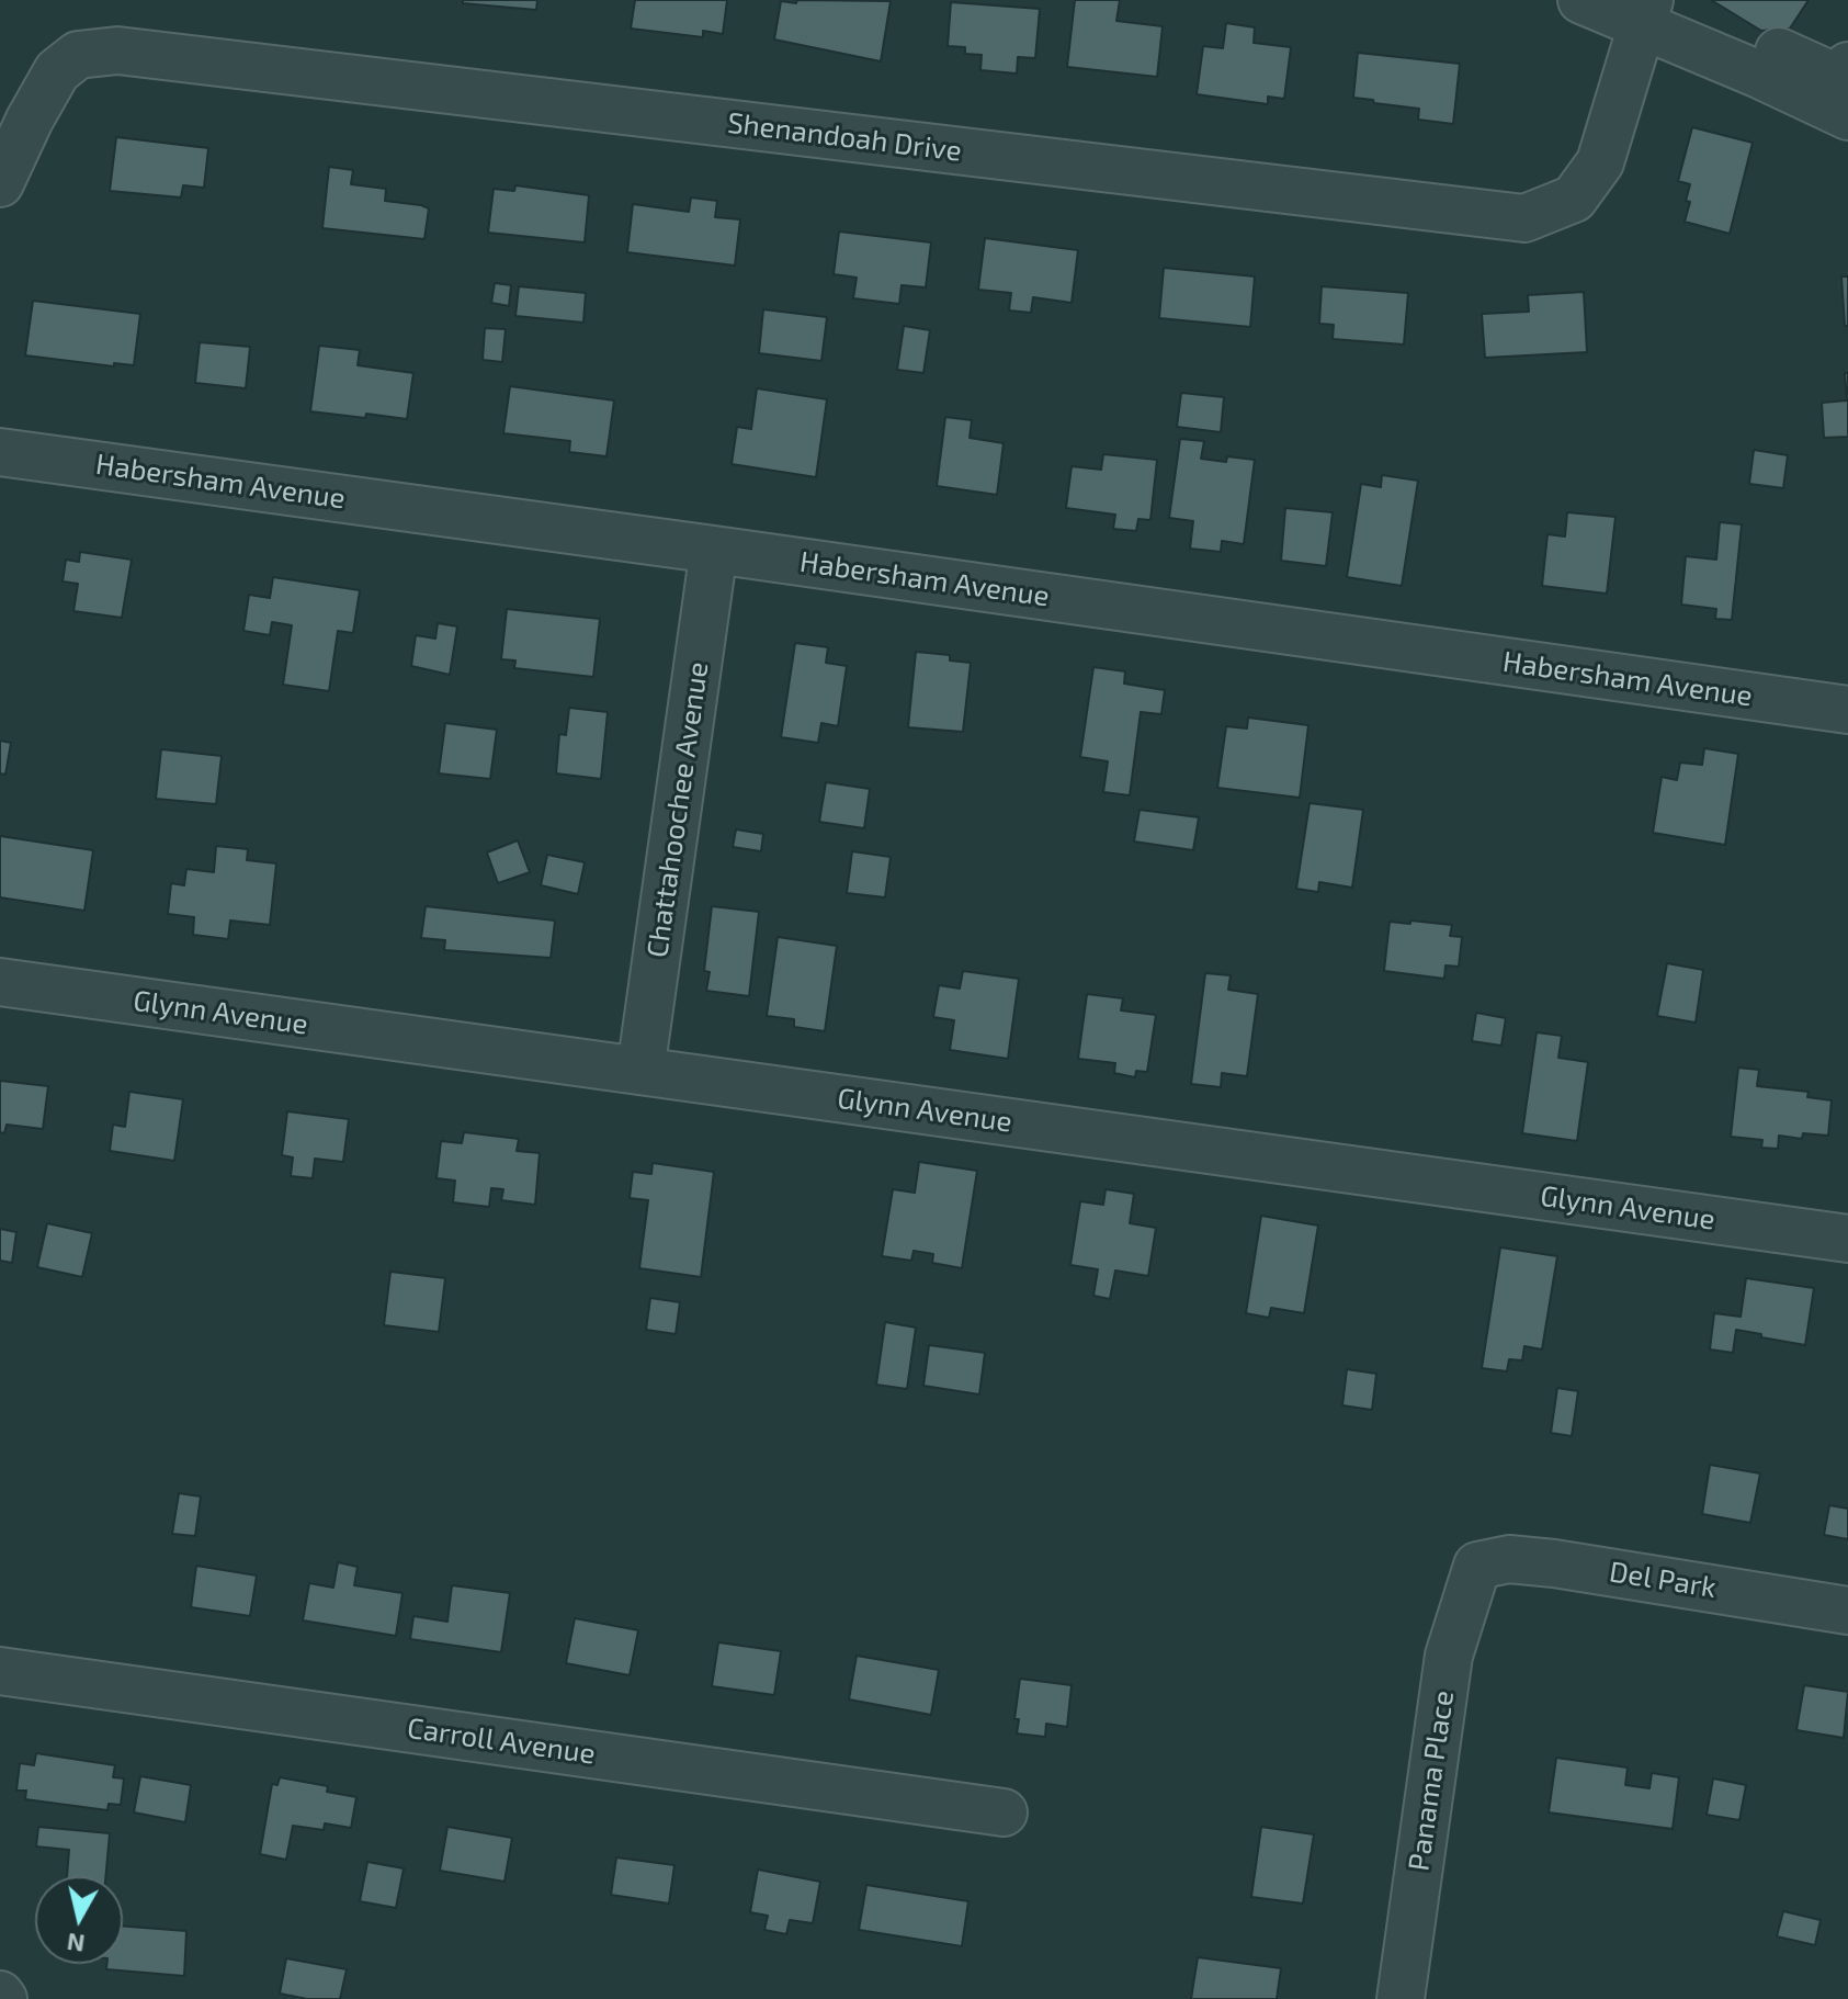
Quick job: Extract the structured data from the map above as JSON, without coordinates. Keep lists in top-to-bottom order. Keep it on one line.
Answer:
{"streets":{"street":["Shenandoah Drive","Habersham Avenue","Chattahoochee Avenue","Glynn Avenue","Del Park","Carroll Avenue","Panama Place"]},"crossings":[["Habersham Avenue","Chattahoochee Avenue"],["Chattahoochee Avenue","Glynn Avenue"],["Del Park","Panama Place"]],"north":"bottom"}
